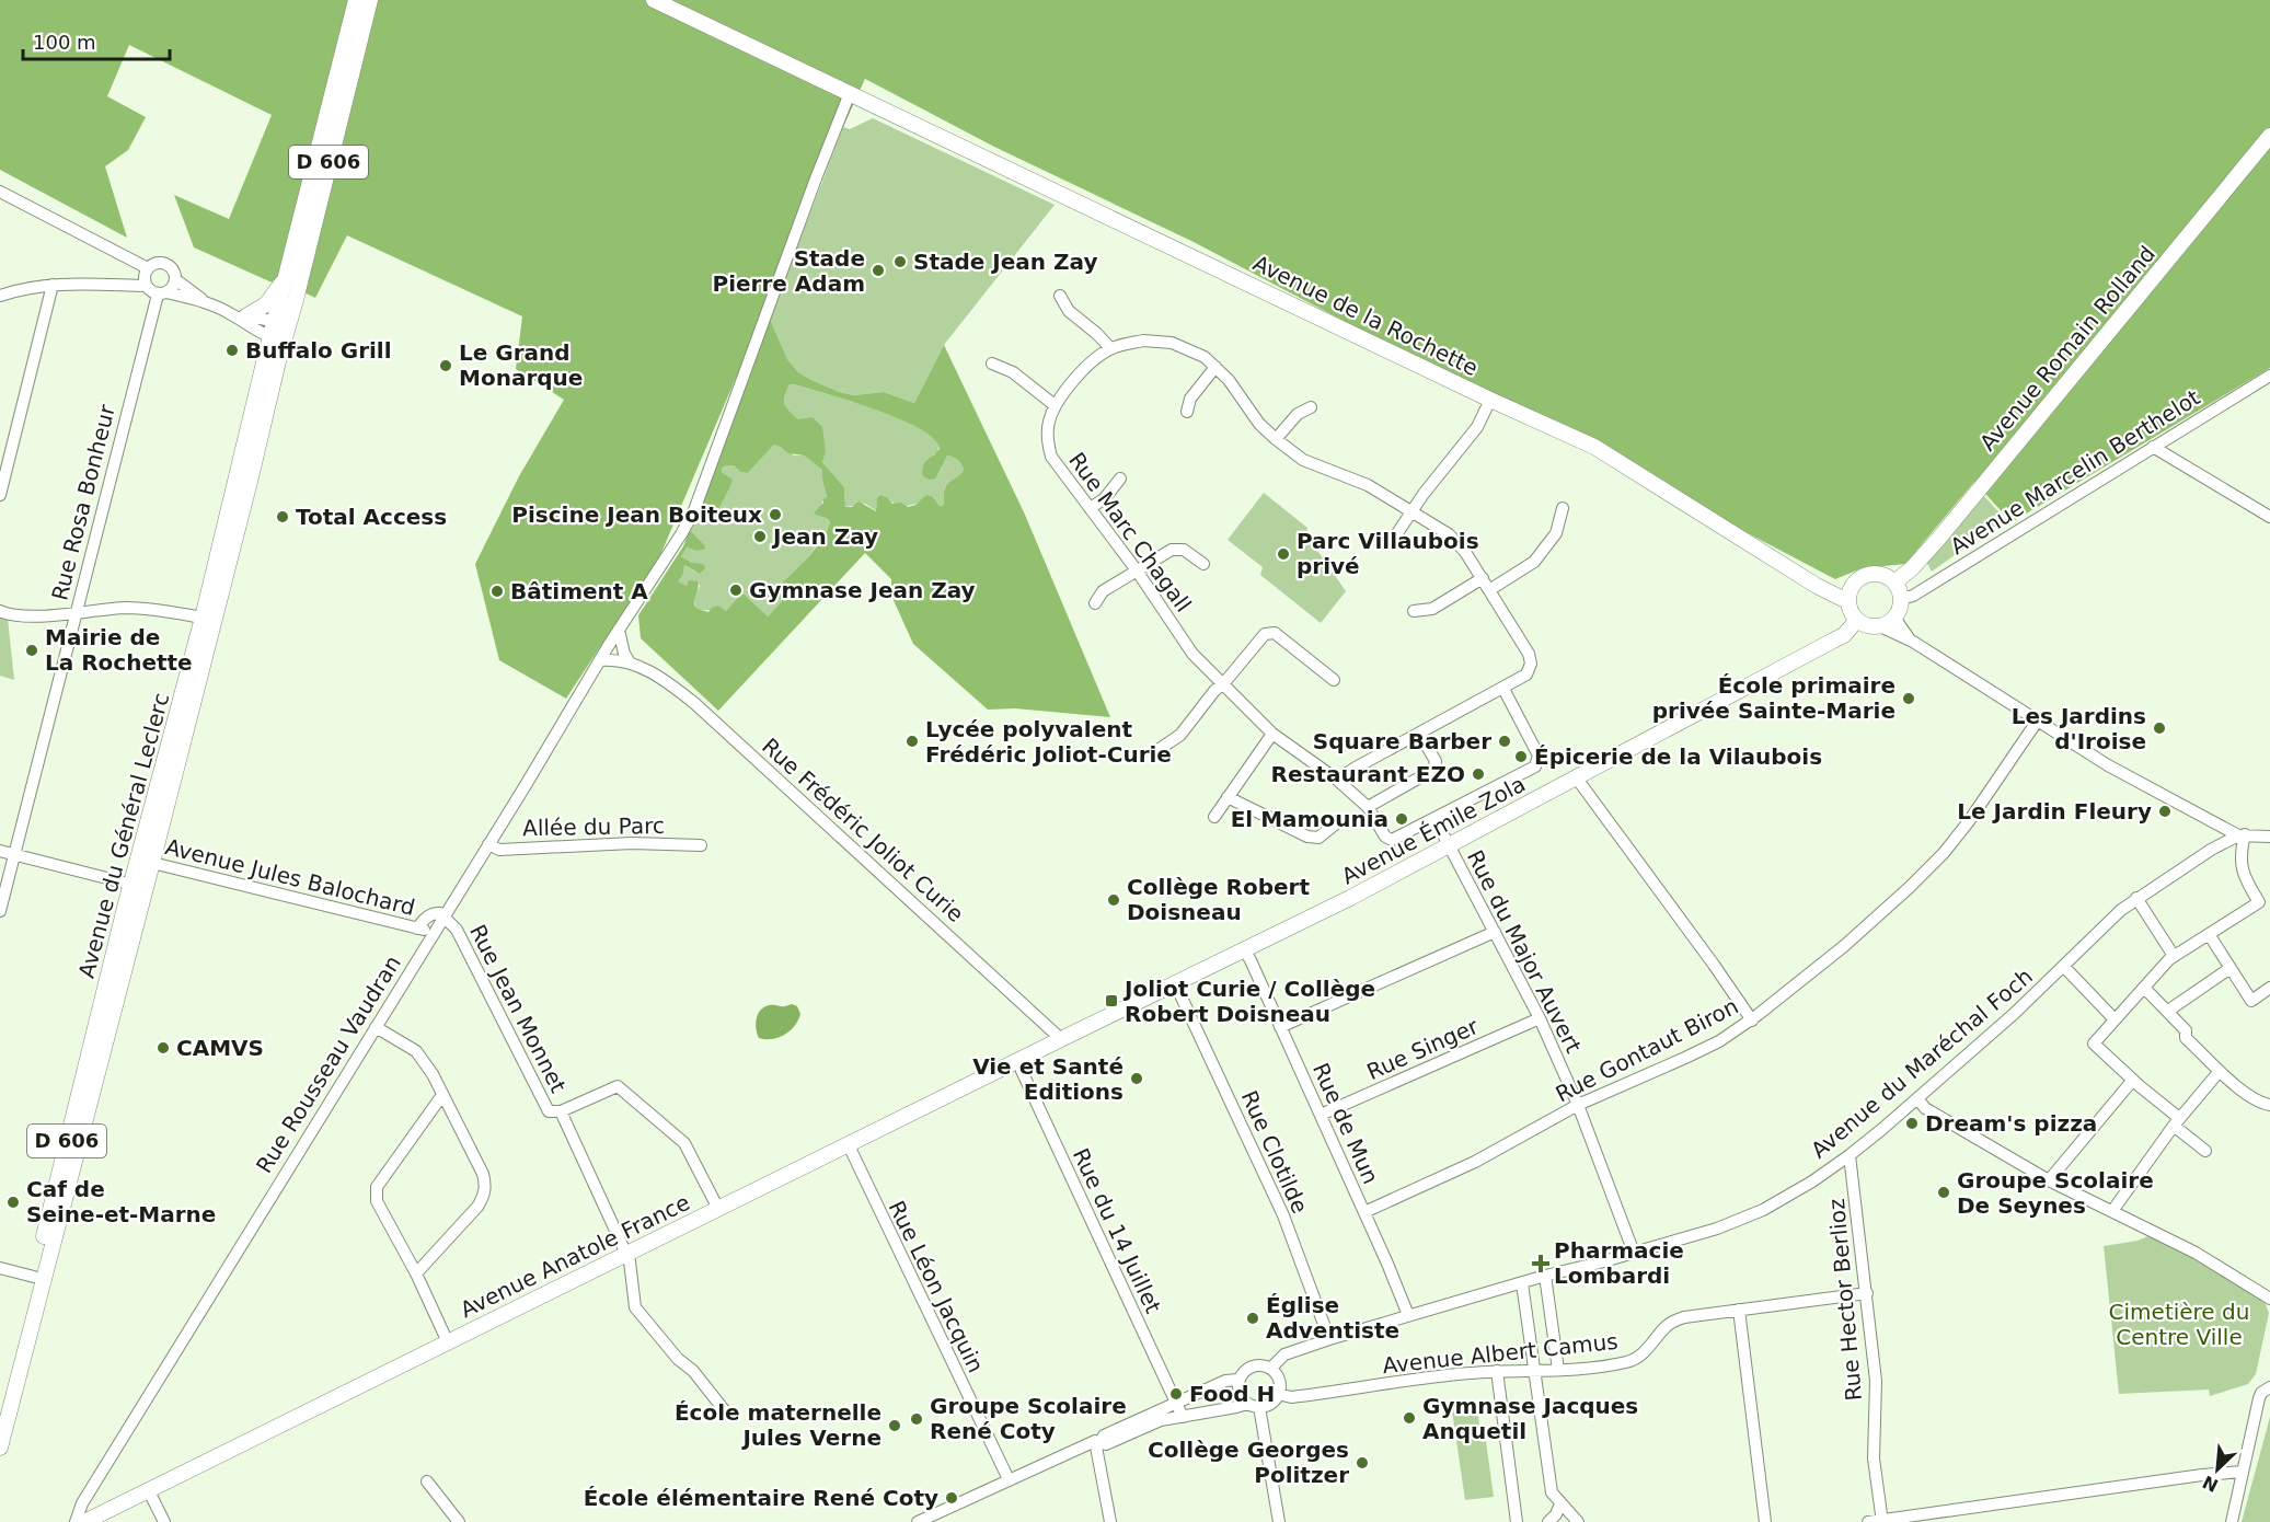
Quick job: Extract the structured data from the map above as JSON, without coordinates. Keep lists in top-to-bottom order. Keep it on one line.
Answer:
{"streets":{"main road":["D 606","Avenue de la Rochette","Avenue Romain Rolland","Avenue Émile Zola","Avenue du Général Leclerc","Avenue Anatole France"],"street":["Avenue Marcelin Berthelot","Rue Rosa Bonheur","Rue Marc Chagall","Allée du Parc","Rue Frédéric Joliot Curie","Avenue Jules Balochard","Rue du Major Auvert","Rue Jean Monnet","Rue Singer","Rue Gontaut Biron","Avenue du Maréchal Foch","Rue Rousseau Vaudran","Rue de Mun","Rue Clotilde","Rue du 14 Juillet","Rue Léon Jacquin","Rue Hector Berlioz","Avenue Albert Camus"]},"crossings":[["Avenue de la Rochette","Avenue Romain Rolland"],["Avenue de la Rochette","Avenue Marcelin Berthelot"],["Avenue de la Rochette","Avenue Émile Zola"],["Avenue de la Rochette","Rue Rousseau Vaudran"],["Avenue Romain Rolland","Avenue Marcelin Berthelot"],["Avenue Romain Rolland","Avenue Émile Zola"],["Avenue Marcelin Berthelot","Avenue Émile Zola"],["Rue Marc Chagall","Rue du Major Auvert"],["Allée du Parc","Rue Rousseau Vaudran"],["Rue Frédéric Joliot Curie","Avenue Émile Zola"],["Rue Frédéric Joliot Curie","Rue Rousseau Vaudran"],["Avenue Émile Zola","Rue du Major Auvert"],["Avenue Émile Zola","Rue de Mun"],["Avenue Émile Zola","Rue Clotilde"],["Avenue Émile Zola","Rue du 14 Juillet"],["Avenue Émile Zola","Avenue Anatole France"],["Avenue du Général Leclerc","Avenue Jules Balochard"],["Avenue Jules Balochard","Rue Rousseau Vaudran"],["Rue du Major Auvert","Rue Singer"],["Rue du Major Auvert","Rue Gontaut Biron"],["Rue du Major Auvert","Avenue du Maréchal Foch"],["Rue Jean Monnet","Rue Rousseau Vaudran"],["Rue Jean Monnet","Avenue Anatole France"],["Rue Singer","Rue de Mun"],["Rue Gontaut Biron","Rue de Mun"],["Avenue du Maréchal Foch","Rue de Mun"],["Avenue du Maréchal Foch","Rue Clotilde"],["Avenue du Maréchal Foch","Rue Hector Berlioz"],["Avenue du Maréchal Foch","Avenue Albert Camus"],["Rue du 14 Juillet","Avenue Anatole France"],["Avenue Anatole France","Rue Léon Jacquin"],["Rue Hector Berlioz","Avenue Albert Camus"]],"parks":["Cimetière du Centre Ville"],"places":{"other":["Stade Jean Zay","Stade Pierre Adam","Buffalo Grill","Le Grand Monarque","Piscine Jean Boiteux","Total Access","Jean Zay","Parc Villaubois privé","Gymnase Jean Zay","Bâtiment A","Mairie de La Rochette","École primaire privée Sainte-Marie","Les Jardins d'Iroise","Lycée polyvalent Frédéric Joliot-Curie","Square Barber","Épicerie de la Vilaubois","Restaurant EZO","Le Jardin Fleury","El Mamounia","Collège Robert Doisneau","CAMVS","Vie et Santé Editions","Dream's pizza","Groupe Scolaire De Seynes","Caf de Seine-et-Marne","Église Adventiste","Food H","Gymnase Jacques Anquetil","Groupe Scolaire René Coty","École maternelle Jules Verne","Collège Georges Politzer","École élémentaire René Coty"],"transit":["Joliot Curie / Collège Robert Doisneau"],"health":["Pharmacie Lombardi"]},"scale_bar":"100 m","north":"bottom left"}
